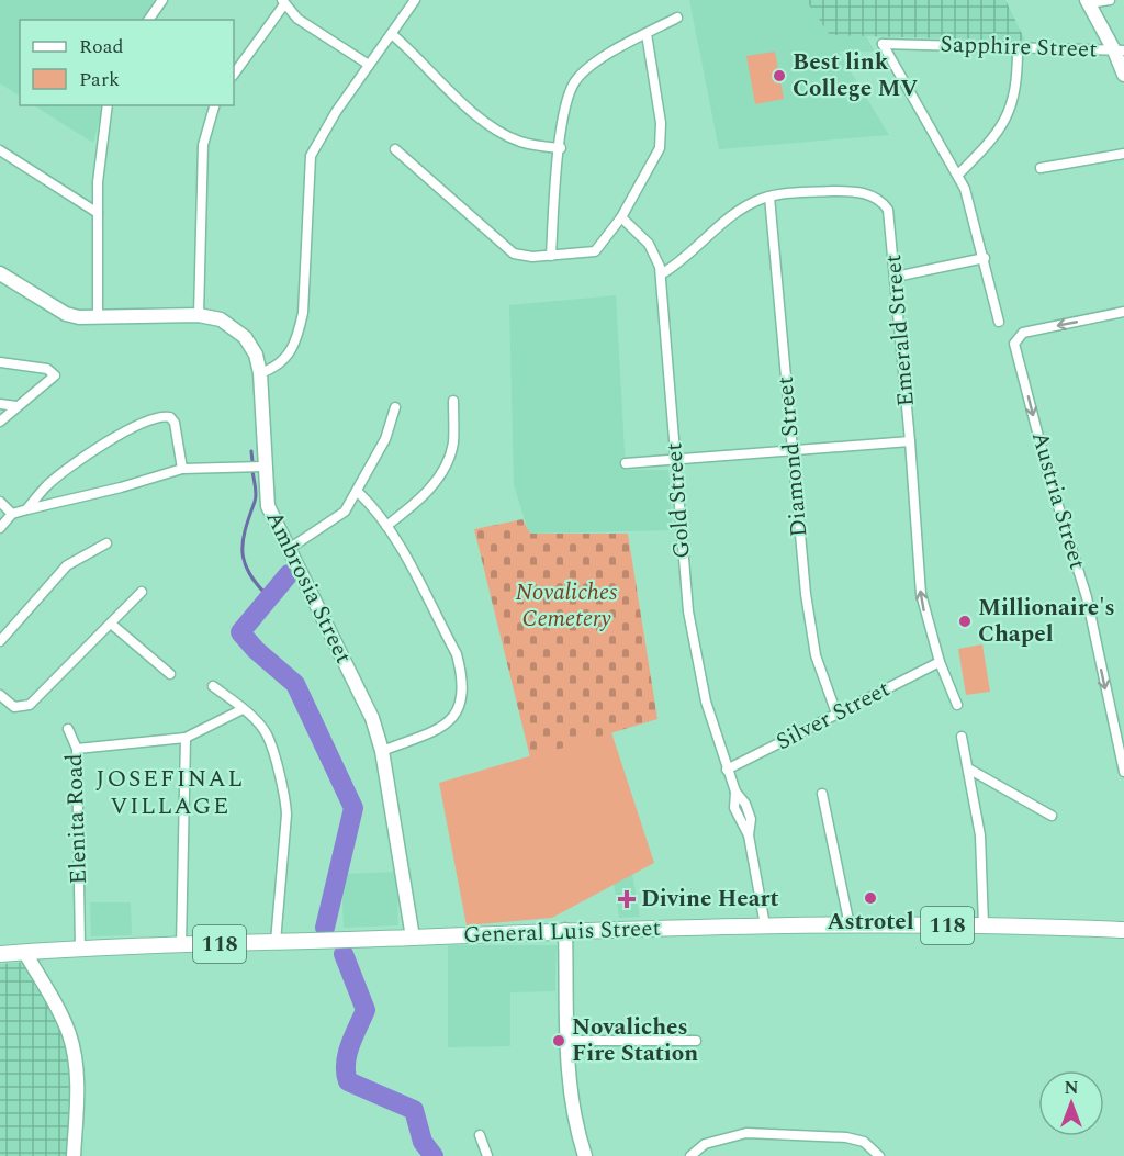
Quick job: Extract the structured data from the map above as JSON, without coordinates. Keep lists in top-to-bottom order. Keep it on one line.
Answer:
{"streets":{"main road":["118","General Luis Street"],"street":["Sapphire Street","Emerald Street","Diamond Street","Gold Street","Austria Street","Ambrosia Street","Silver Street","Elenita Road"]},"crossings":[["Emerald Street","Diamond Street"],["Emerald Street","Gold Street"],["Emerald Street","Silver Street"],["Diamond Street","Silver Street"],["Gold Street","Silver Street"],["Gold Street","General Luis Street"],["Ambrosia Street","General Luis Street"],["Elenita Road","General Luis Street"]],"one_way":["Austria Street"],"districts":["JOSEFINAL VILLAGE"],"parks":["Novaliches Cemetery"],"places":{"other":["Best link College MV","Millionaire's Chapel","Astrotel","Novaliches Fire Station"],"health":["Divine Heart"]},"legend":["Road","Park"],"north":"top"}
